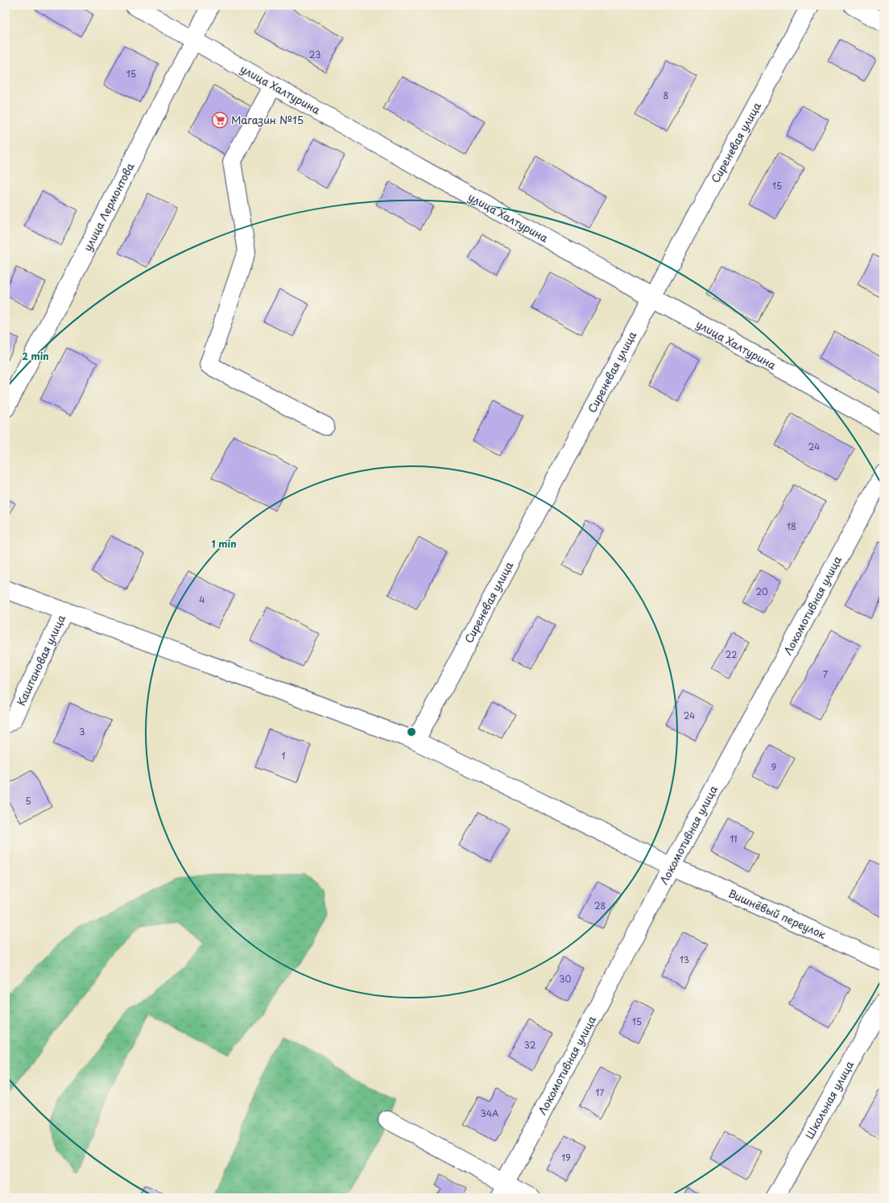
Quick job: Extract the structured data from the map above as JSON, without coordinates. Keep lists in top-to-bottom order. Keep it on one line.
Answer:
{"streets":{"street":["улица Халтурина","Сиреневая улица","улица Лермонтова","Локомотивная улица","Каштановая улица","Вишнёвый переулок","Школьная улица"]},"crossings":[["улица Халтурина","Сиреневая улица"],["улица Халтурина","улица Лермонтова"],["Сиреневая улица","Вишнёвый переулок"],["Локомотивная улица","Вишнёвый переулок"],["Каштановая улица","Вишнёвый переулок"]],"places":{"supermarket":["Магазин №15"]},"house_numbers":["23","15","8","15","24","18","20","4","22","7","24","3","1","9","5","11","28","13","30","15","32","17","34А","19"],"rings":["2 min","1 min"]}
